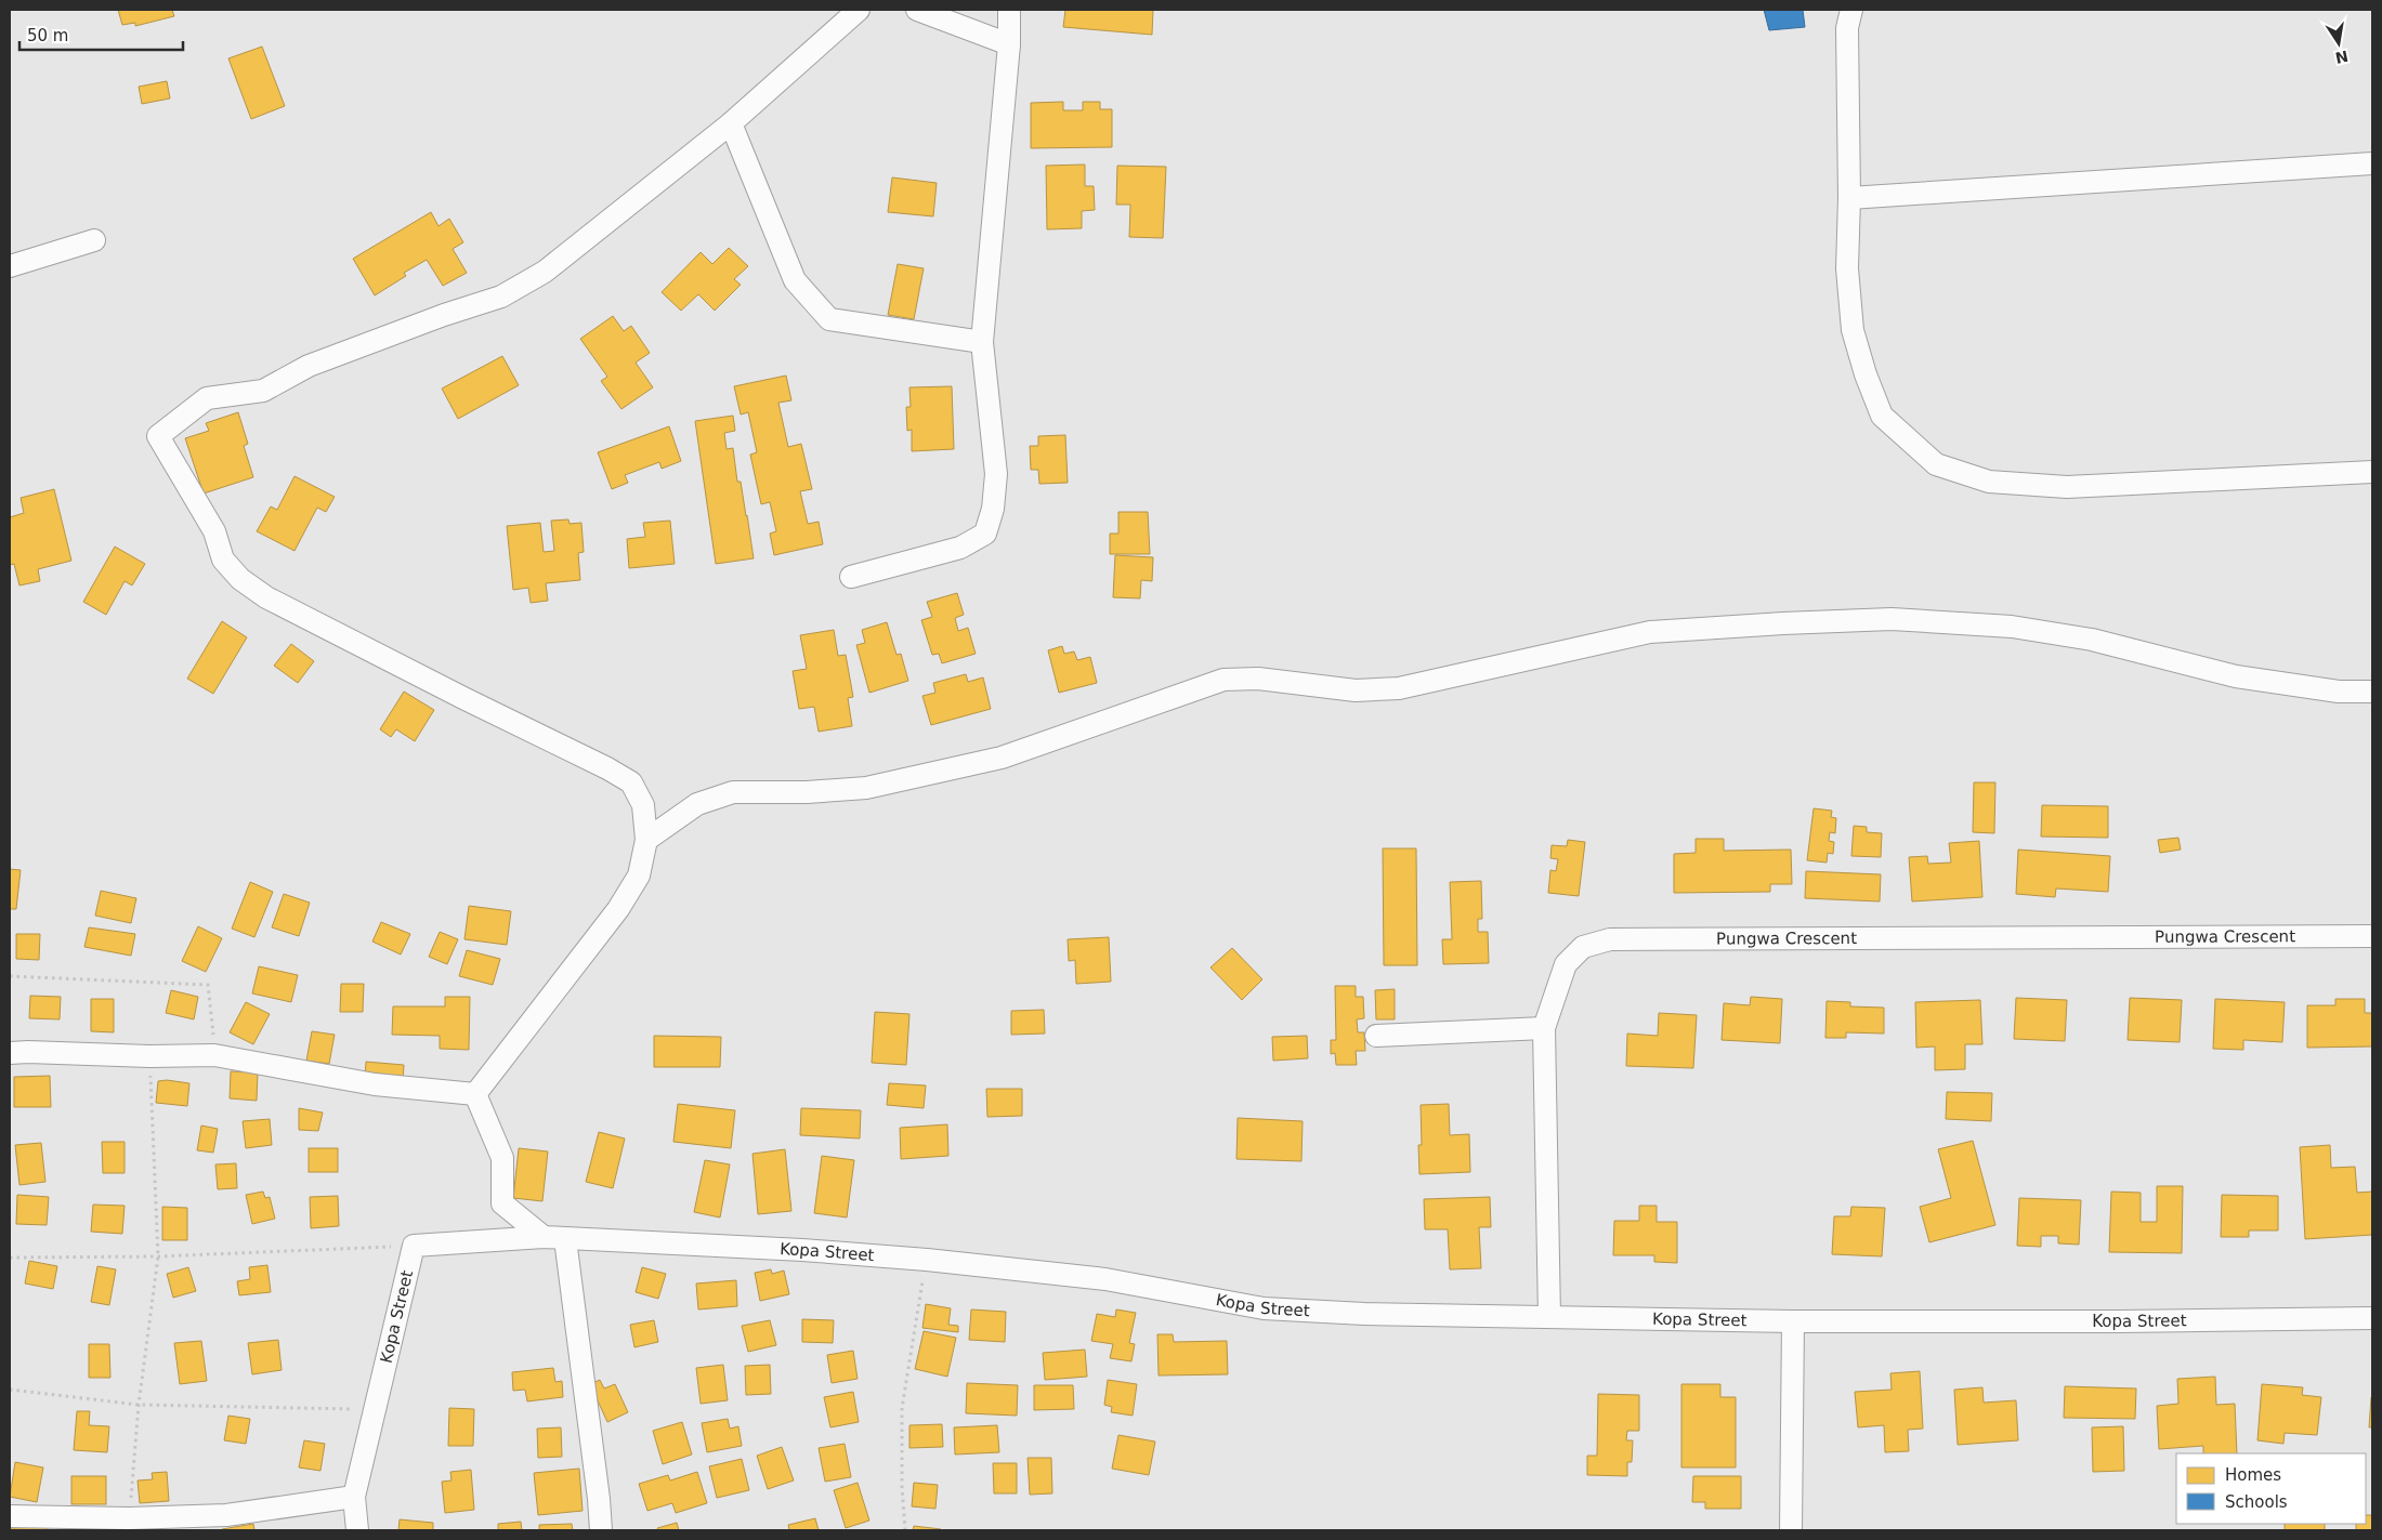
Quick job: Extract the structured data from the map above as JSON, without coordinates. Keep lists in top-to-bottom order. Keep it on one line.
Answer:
{"streets":{"street":["Pungwa Crescent","Kopa Street"]},"crossings":[["Pungwa Crescent","Kopa Street"]],"legend":["Homes","Schools"],"scale_bar":"50 m","north":"bottom"}
